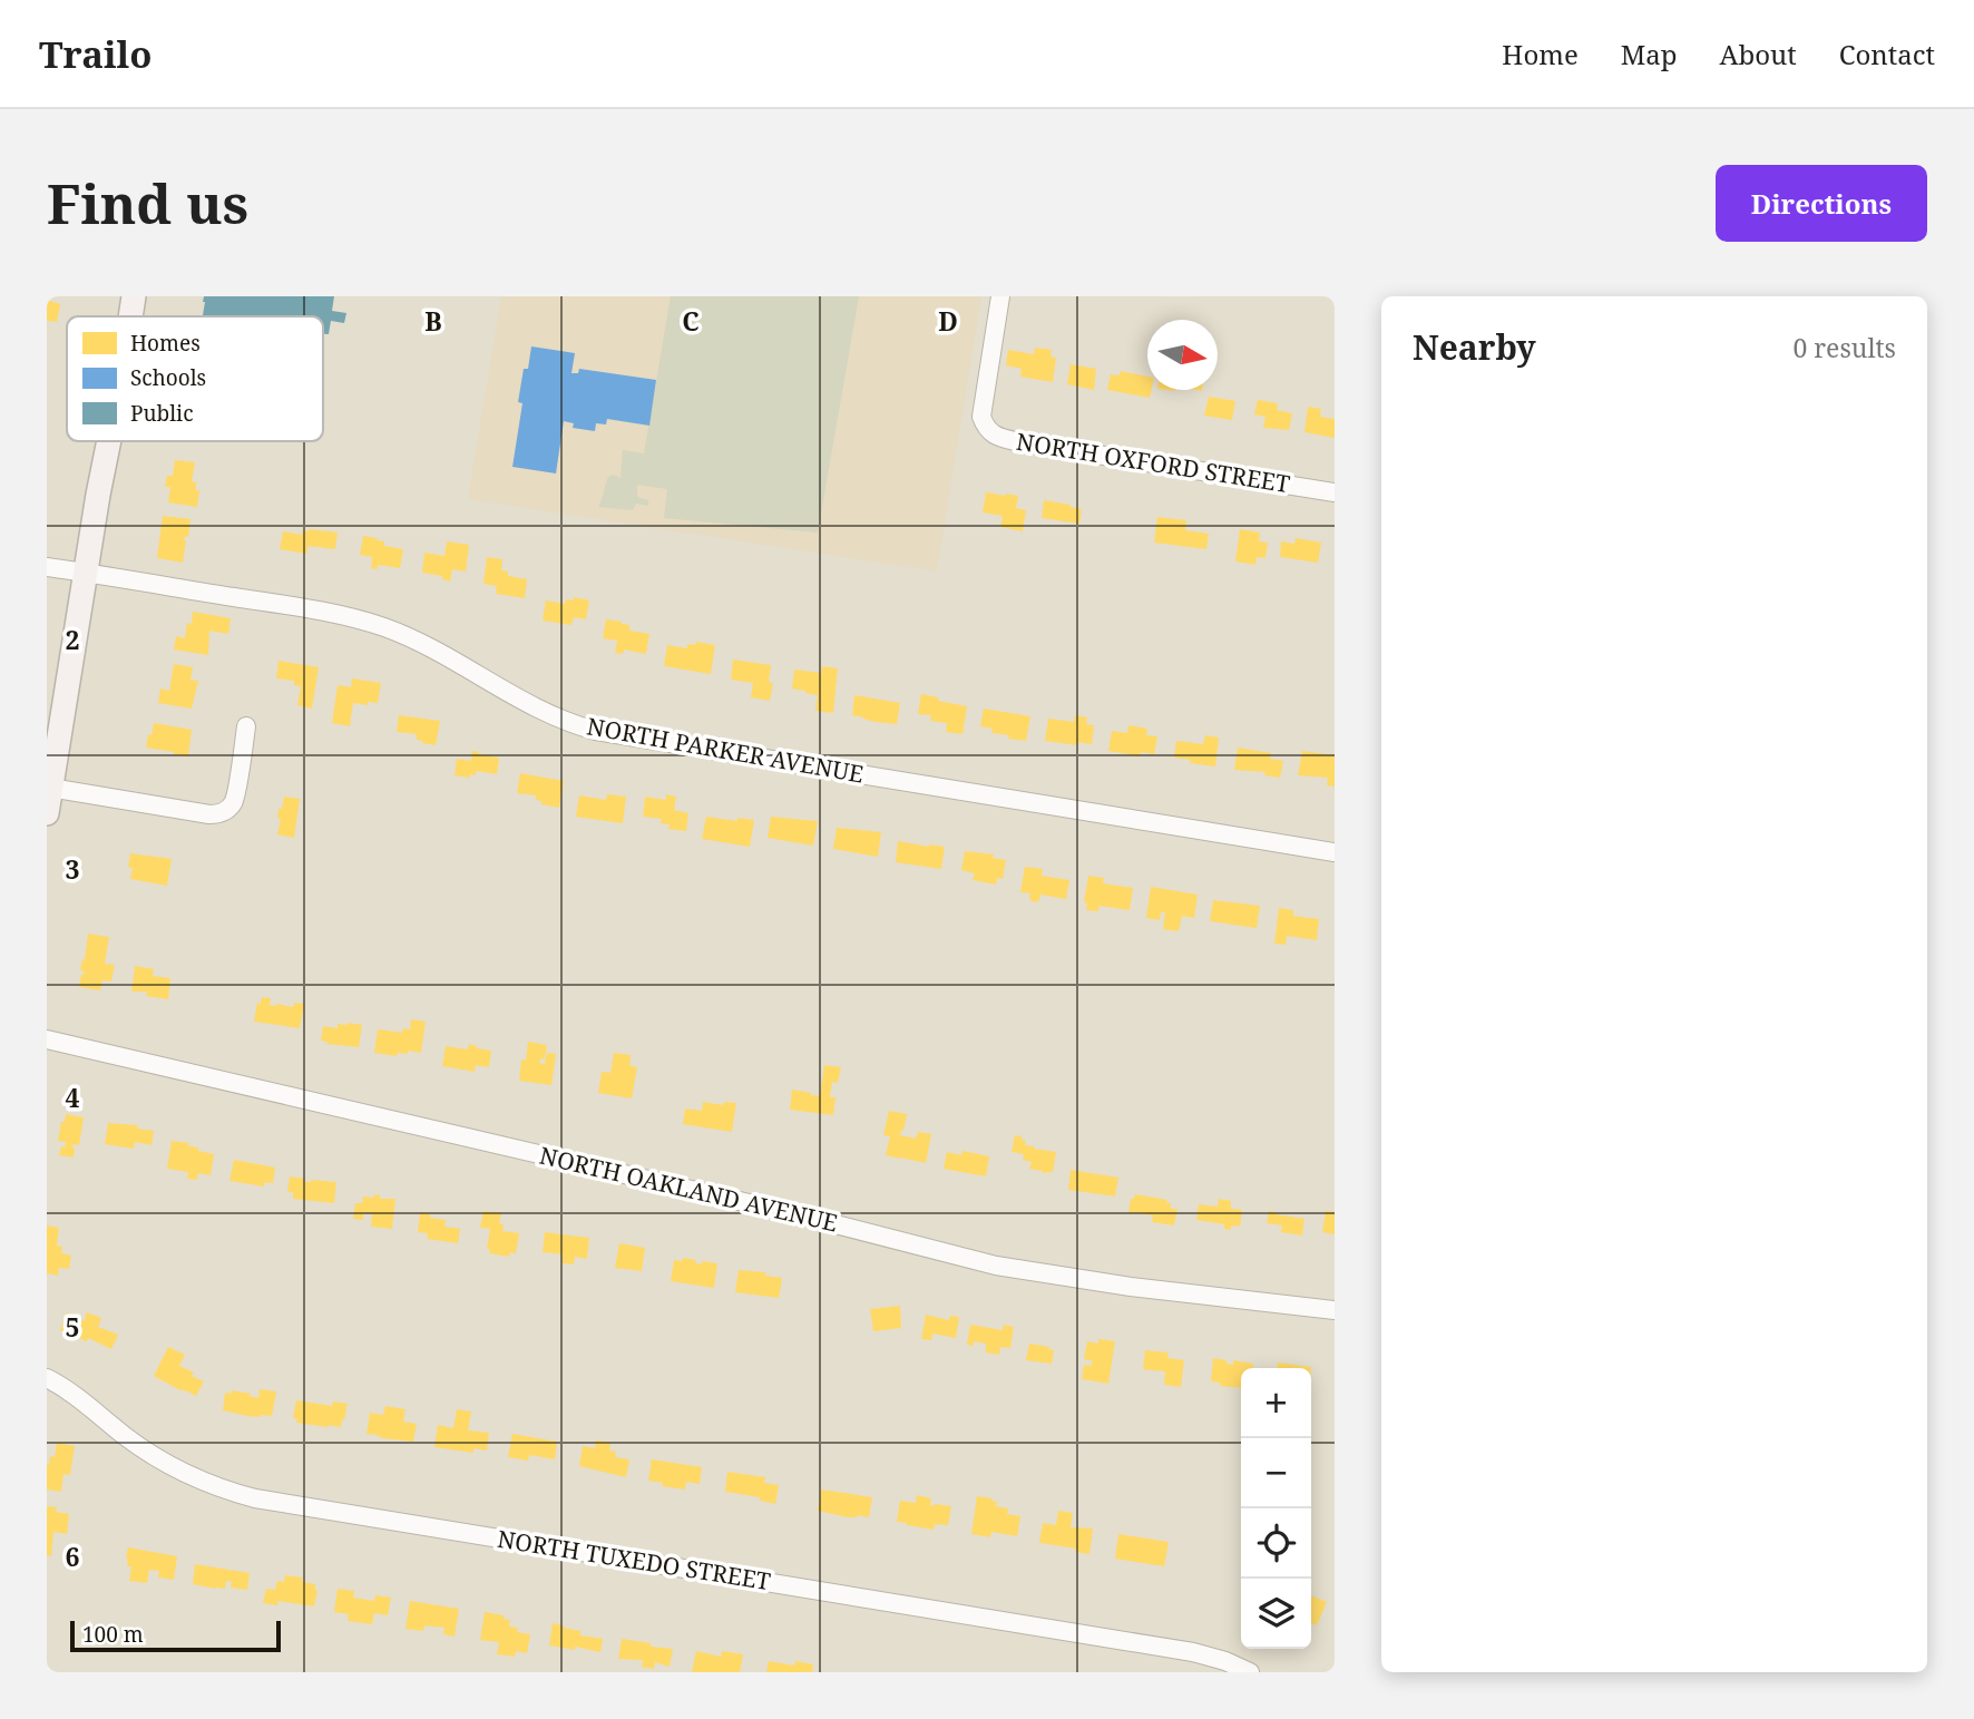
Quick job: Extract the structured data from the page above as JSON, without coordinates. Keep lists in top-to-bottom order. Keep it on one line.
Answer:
{"streets":{"street":["NORTH OXFORD STREET","NORTH PARKER AVENUE","NORTH OAKLAND AVENUE","NORTH TUXEDO STREET"]},"legend":["Homes","Schools","Public"],"scale_bar":"100 m","north":"right","page":{"header":"Trailo","nav":["Home","Map","About","Contact"],"buttons":"Directions","title":"Find us","heading":["Nearby","0 results"],"map_buttons":["+","−"],"scale":"100 m"},"grid":{"columns":["B","C","D"],"rows":["2","3","4","5","6"]}}
